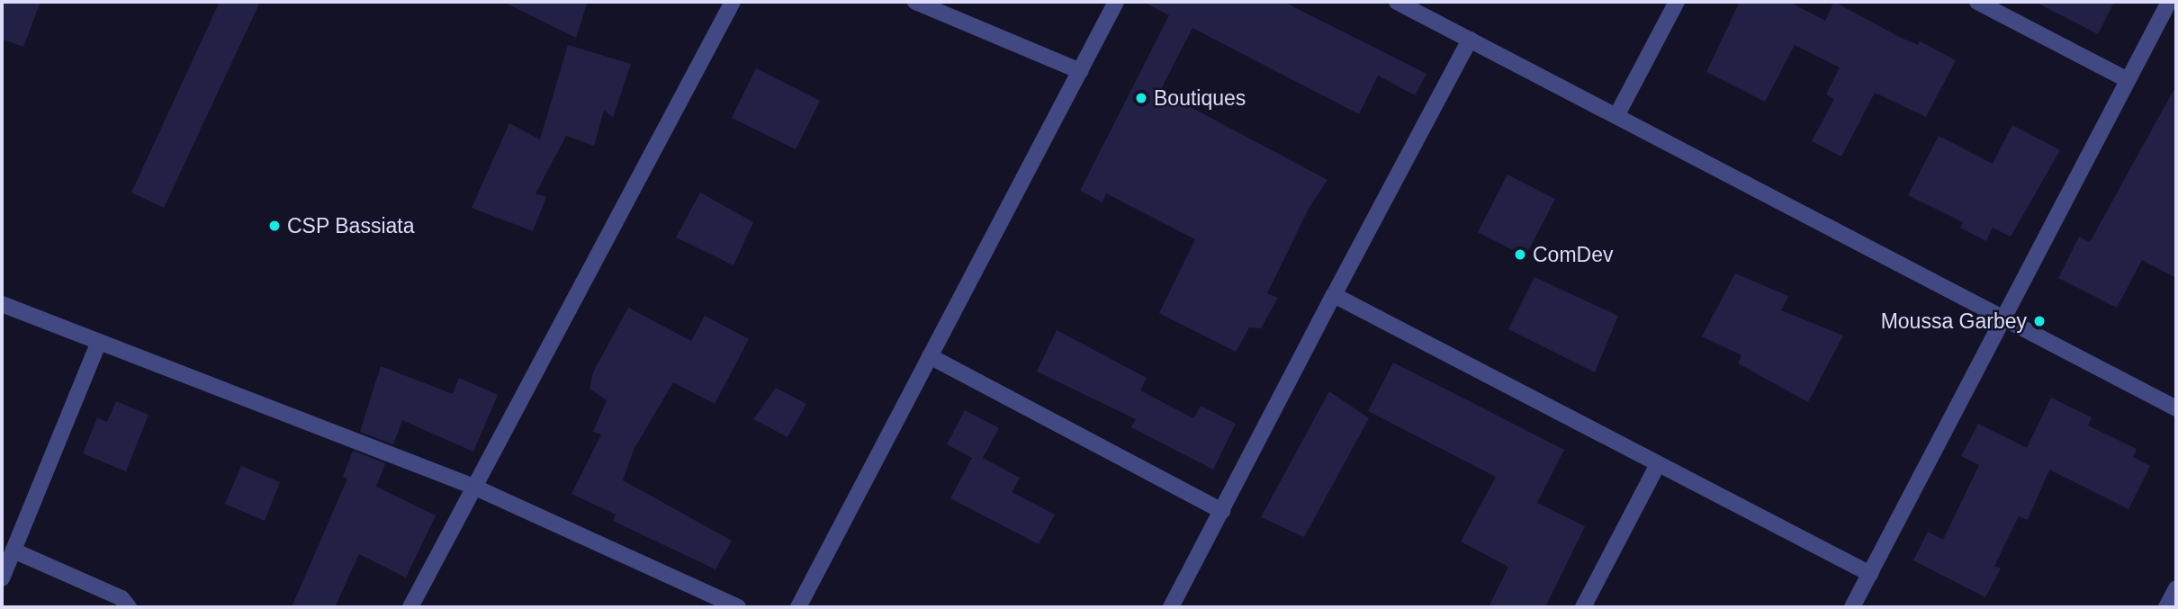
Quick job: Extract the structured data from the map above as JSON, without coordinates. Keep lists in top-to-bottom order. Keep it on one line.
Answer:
{"places":["Boutiques","CSP Bassiata","ComDev","Moussa Garbey"]}
